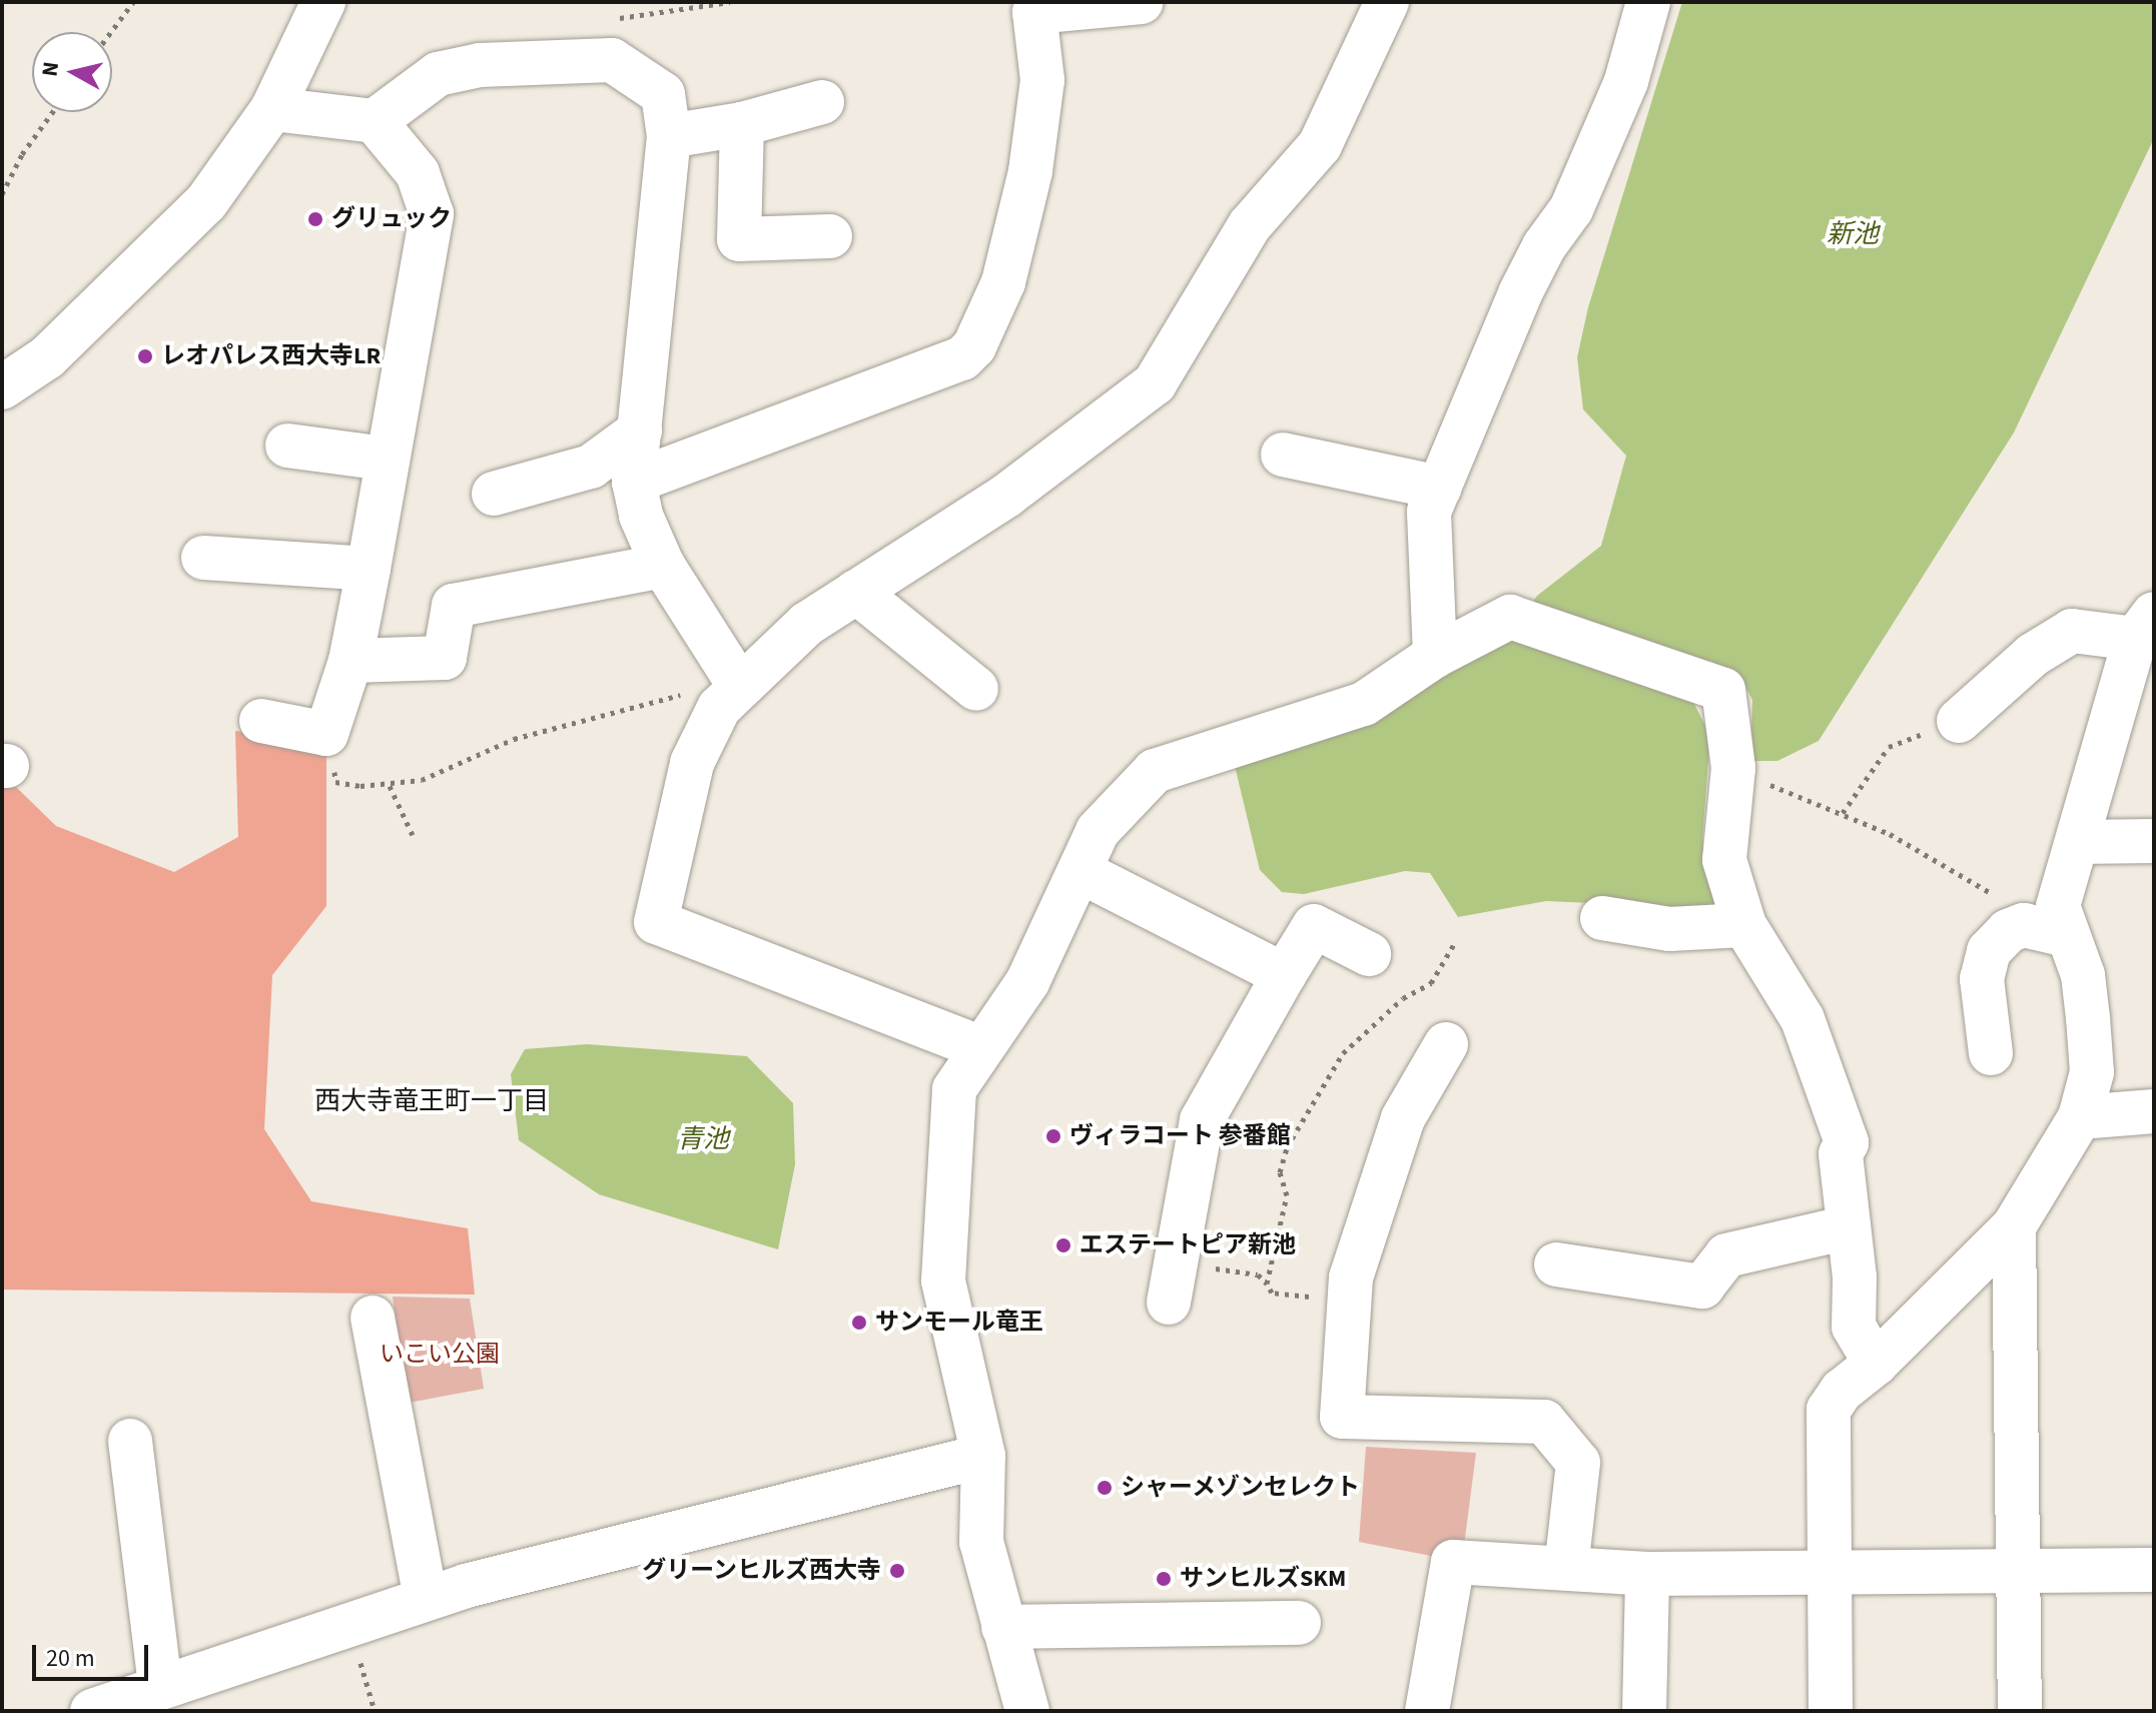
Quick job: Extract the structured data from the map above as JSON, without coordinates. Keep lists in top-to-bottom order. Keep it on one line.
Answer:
{"districts":["西大寺竜王町一丁目"],"water":["新池","青池"],"parks":["いこい公園"],"places":["グリュック","レオパレス西大寺LR","ヴィラコート 参番館","エステートピア新池","サンモール竜王","シャーメゾンセレクト","グリーンヒルズ西大寺","サンヒルズSKM"],"scale_bar":"20 m","north":"left"}
